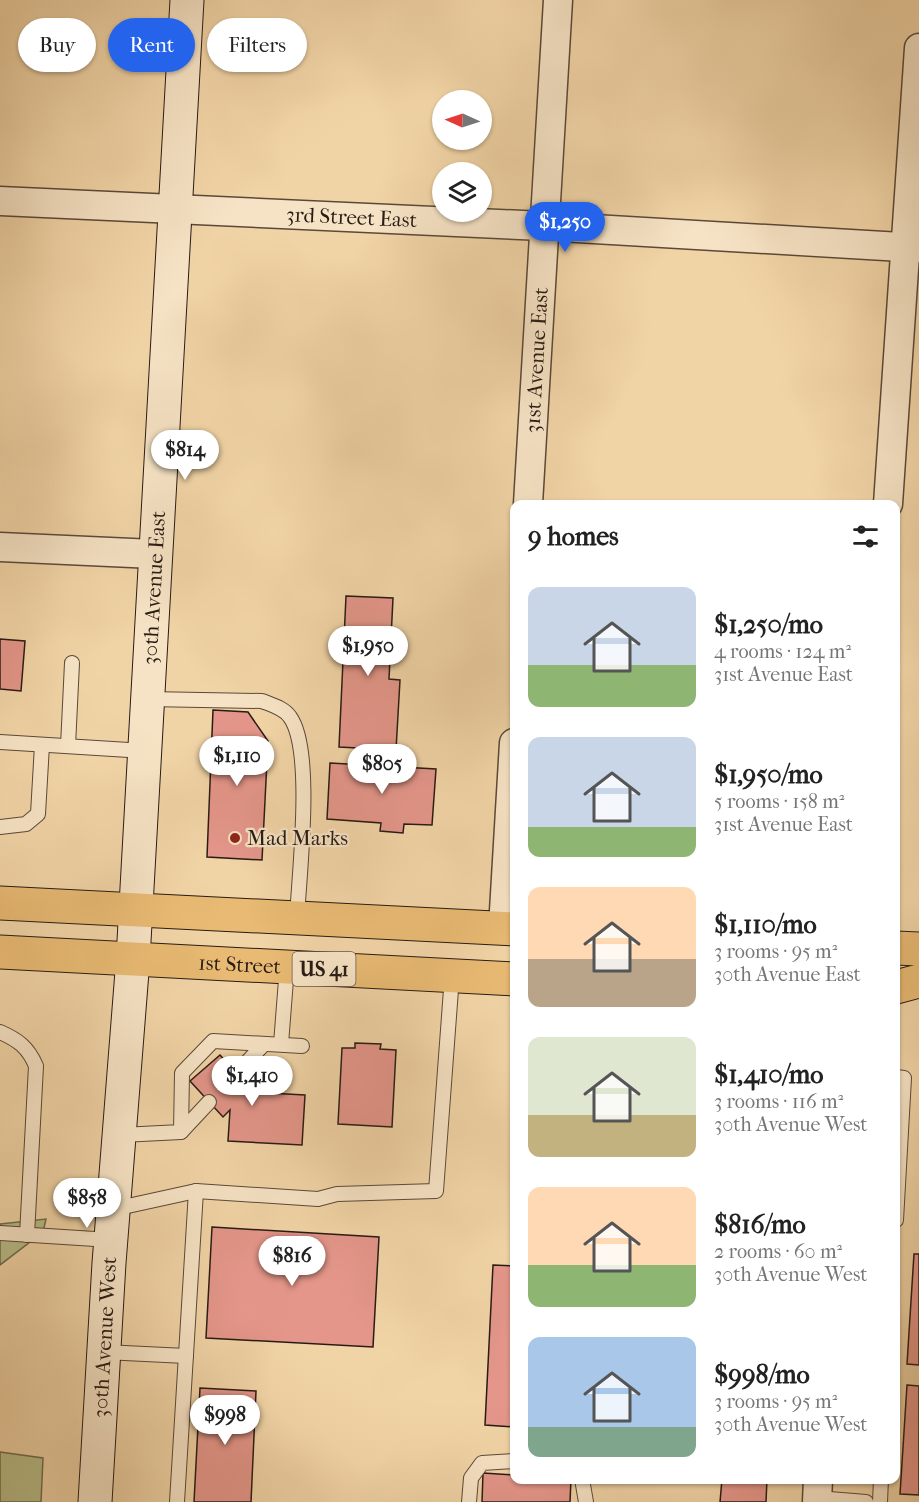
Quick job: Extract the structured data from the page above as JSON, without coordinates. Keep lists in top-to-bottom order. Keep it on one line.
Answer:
{"streets":{"main road":["1st Street","US 41"],"street":["3rd Street East","31st Avenue East","30th Avenue East","30th Avenue West"]},"crossings":[["3rd Street East","31st Avenue East"],["3rd Street East","30th Avenue East"],["30th Avenue East","1st Street"],["30th Avenue East","US 41"],["30th Avenue East","30th Avenue West"],["1st Street","30th Avenue West"]],"places":["Mad Marks"],"north":"left","page":{"chip":["Buy","Rent","Filters"],"price":["$1,250","$814","$1,950","$1,110","$805","$1,410","$858","$816","$998"],"heading":"9 homes","list":[{"name":"$1,250/mo","note":"4 rooms · 124 m² · 31st Avenue East"},{"name":"$1,950/mo","note":"5 rooms · 158 m² · 31st Avenue East"},{"name":"$1,110/mo","note":"3 rooms · 95 m² · 30th Avenue East"},{"name":"$1,410/mo","note":"3 rooms · 116 m² · 30th Avenue West"},{"name":"$816/mo","note":"2 rooms · 60 m² · 30th Avenue West"},{"name":"$998/mo","note":"3 rooms · 95 m² · 30th Avenue West"}]}}
